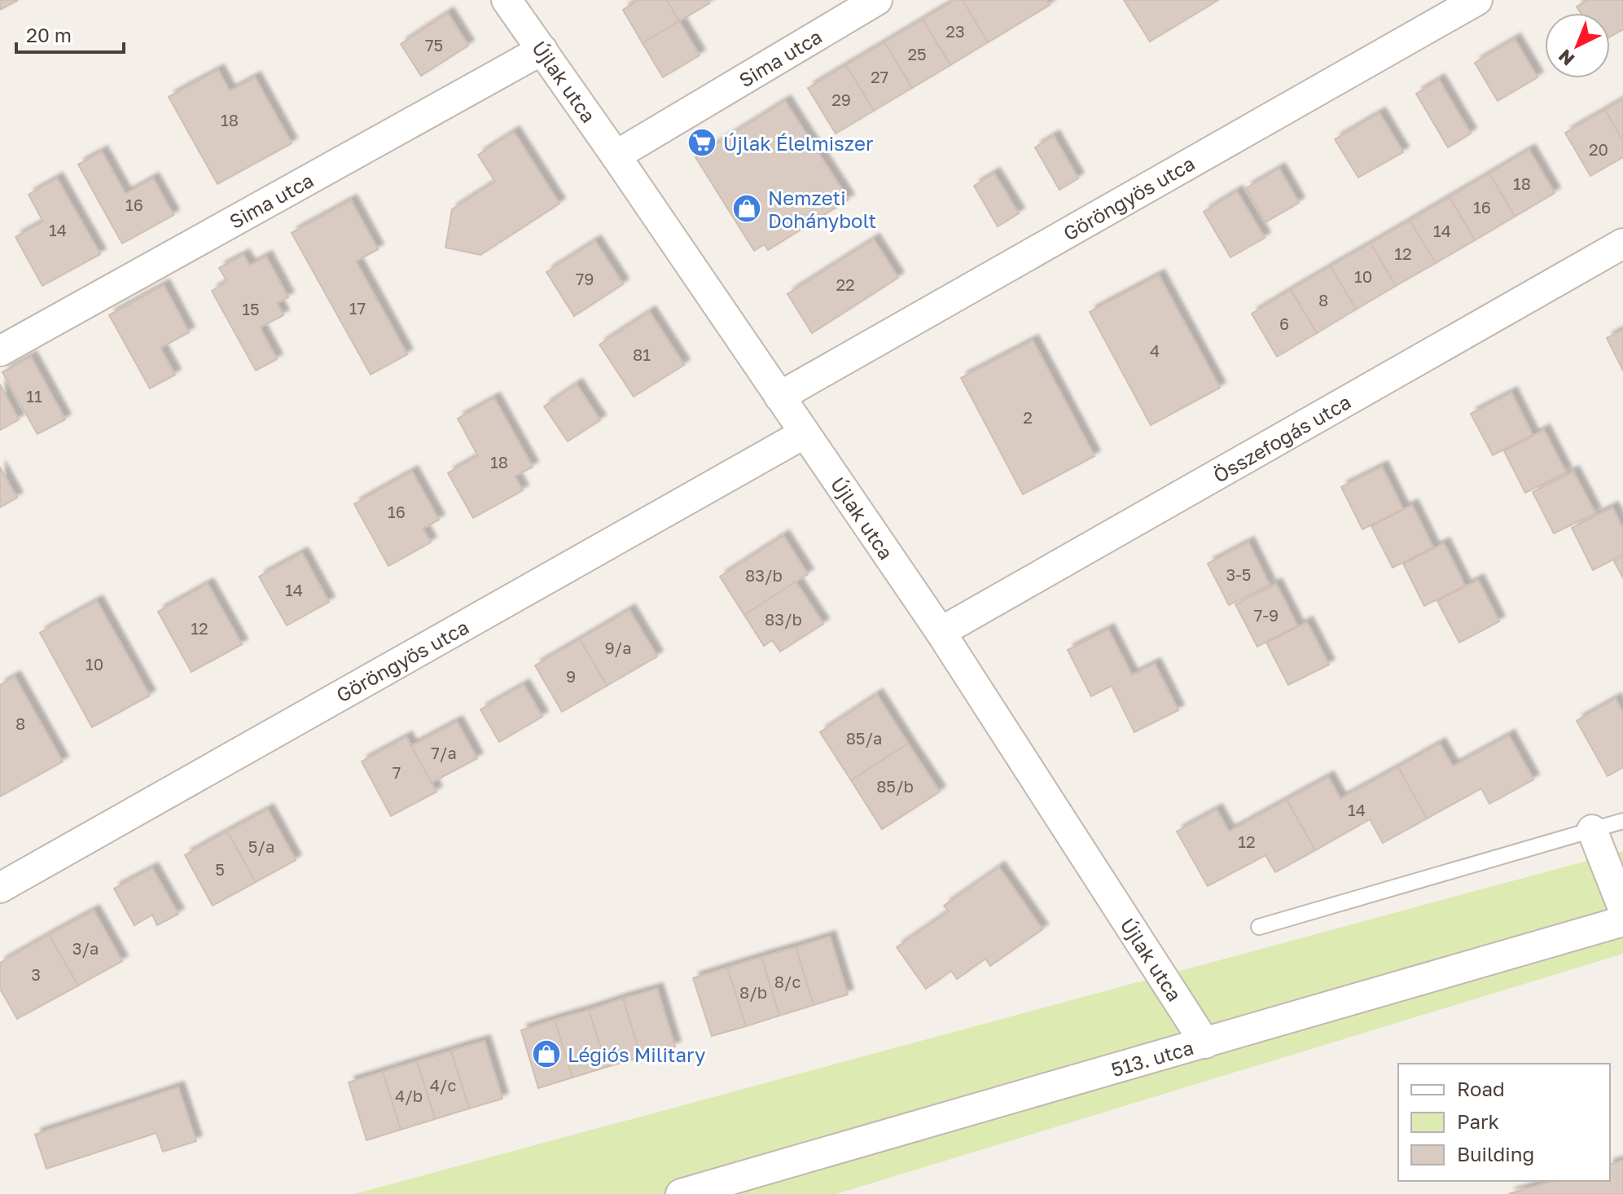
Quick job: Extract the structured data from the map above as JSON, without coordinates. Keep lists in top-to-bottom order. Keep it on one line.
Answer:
{"streets":{"street":["Sima utca","Újlak utca","Göröngyös utca","Összefogás utca","513. utca"]},"crossings":[["Sima utca","Újlak utca"],["Újlak utca","Göröngyös utca"],["Újlak utca","Összefogás utca"],["Újlak utca","513. utca"]],"places":{"supermarket":["Újlak Élelmiszer"],"shop":["Nemzeti Dohánybolt","Légiós Military"]},"house_numbers":["23","75","25","27","29","18","20","18","16","16","14","14","12","10","79","22","8","17","15","6","4","81","11","2","18","16","3-5","83/b","14","7-9","83/b","12","9/a","10","9","8","85/a","7/a","7","85/b","14","12","5/a","5","3/a","3","8/c","8/b","4/c","4/b"],"legend":["Road","Park","Building"],"scale_bar":"20 m","north":"bottom left"}
